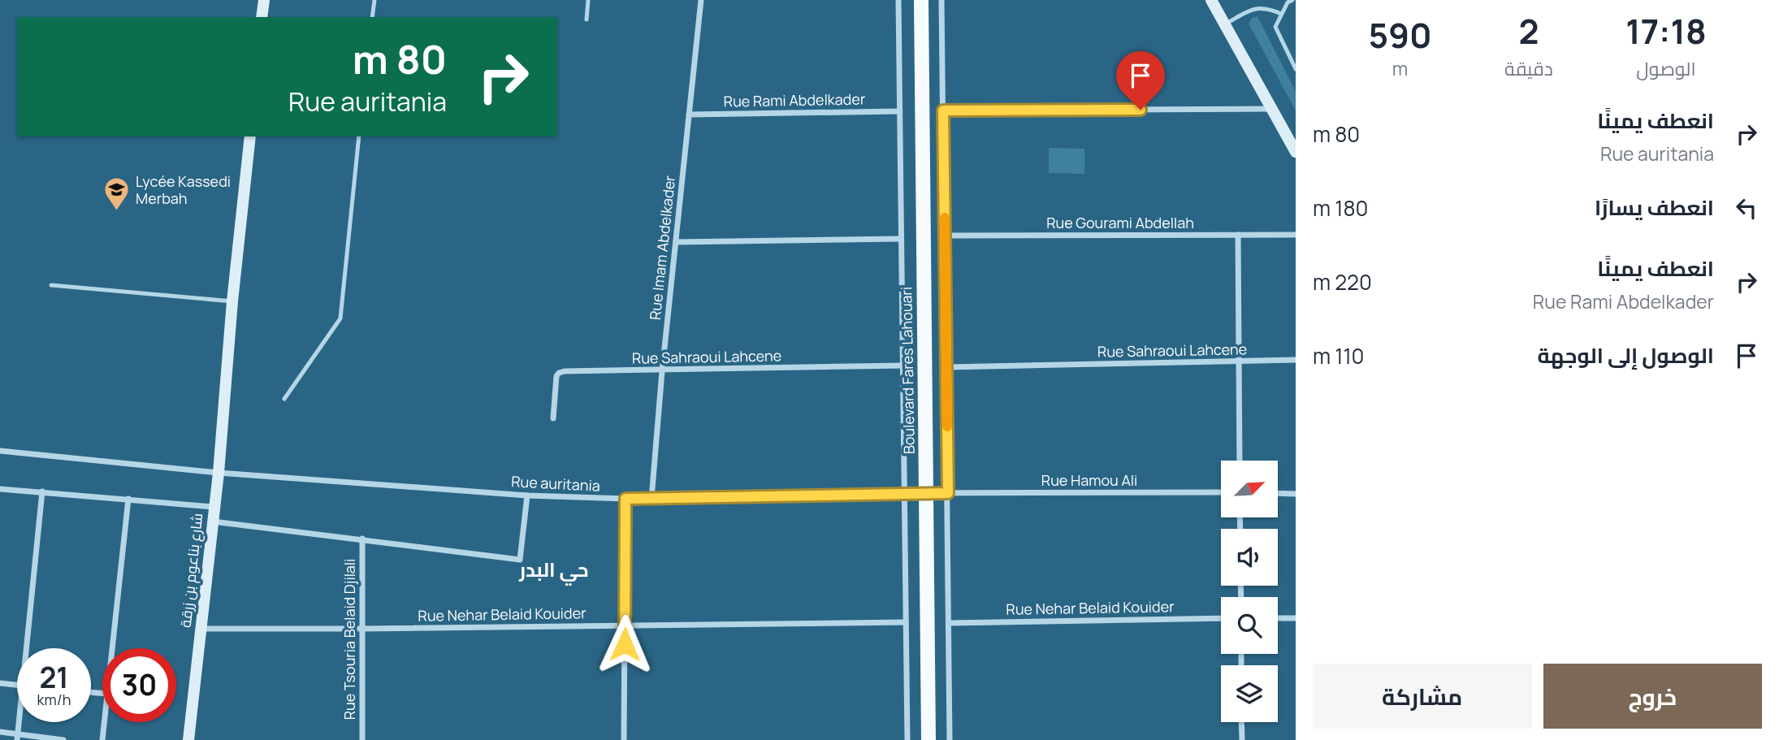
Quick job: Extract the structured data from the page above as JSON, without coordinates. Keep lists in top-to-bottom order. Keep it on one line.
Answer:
{"streets":{"main road":["Boulevard Fares Lahouari"],"street":["Rue Rami Abdelkader","Rue Gourami Abdellah","Rue Imam Abdelkader","Rue Sahraoui Lahcene","Rue Hamou Ali","Rue auritania","شارع بناعوم بن زرقة","Rue Nehar Belaid Kouider","Rue Tsouria Belaid Djilali"]},"crossings":[["Rue Rami Abdelkader","Rue Imam Abdelkader"],["Rue Imam Abdelkader","Rue Sahraoui Lahcene"],["Rue Imam Abdelkader","Rue auritania"],["Boulevard Fares Lahouari","Rue Hamou Ali"],["Boulevard Fares Lahouari","Rue auritania"],["Rue Hamou Ali","Rue auritania"],["Rue auritania","شارع بناعوم بن زرقة"],["شارع بناعوم بن زرقة","Rue Nehar Belaid Kouider"],["Rue Nehar Belaid Kouider","Rue Tsouria Belaid Djilali"]],"districts":["حي البدر"],"places":{"school or university":["Lycée Kassedi Merbah"]},"north":"top right","page":{"eta":["17:18","الوصول","2","دقيقة","590","m"],"turn":["80 m","Rue auritania"],"list":[{"name":"انعطف يمينًا","note":"Rue auritania","value":"80 m"},{"name":"انعطف يسارًا","value":"180 m"},{"name":"انعطف يمينًا","note":"Rue Rami Abdelkader","value":"220 m"},{"name":"الوصول إلى الوجهة","value":"110 m"}],"speed":"21 km/h","limit":"30","buttons":["خروج","مشاركة"]}}
